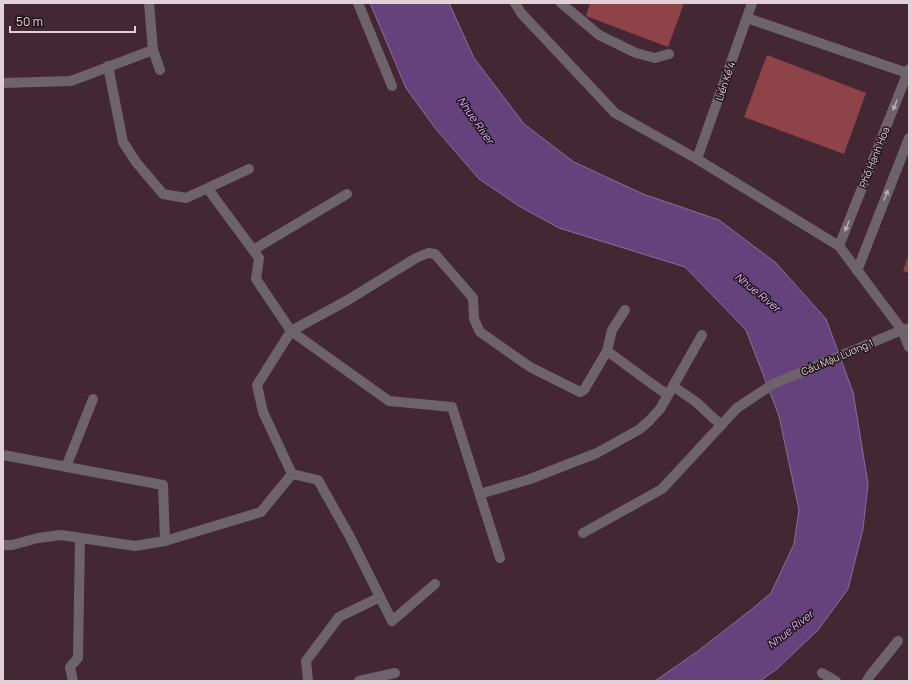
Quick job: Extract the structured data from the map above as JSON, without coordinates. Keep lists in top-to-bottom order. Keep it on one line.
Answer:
{"streets":{"street":["Liền Kề 4","Phố Hạnh Hoa","Cầu Mậu Lương 1"]},"water":["Nhue River"],"scale_bar":"50 m"}
